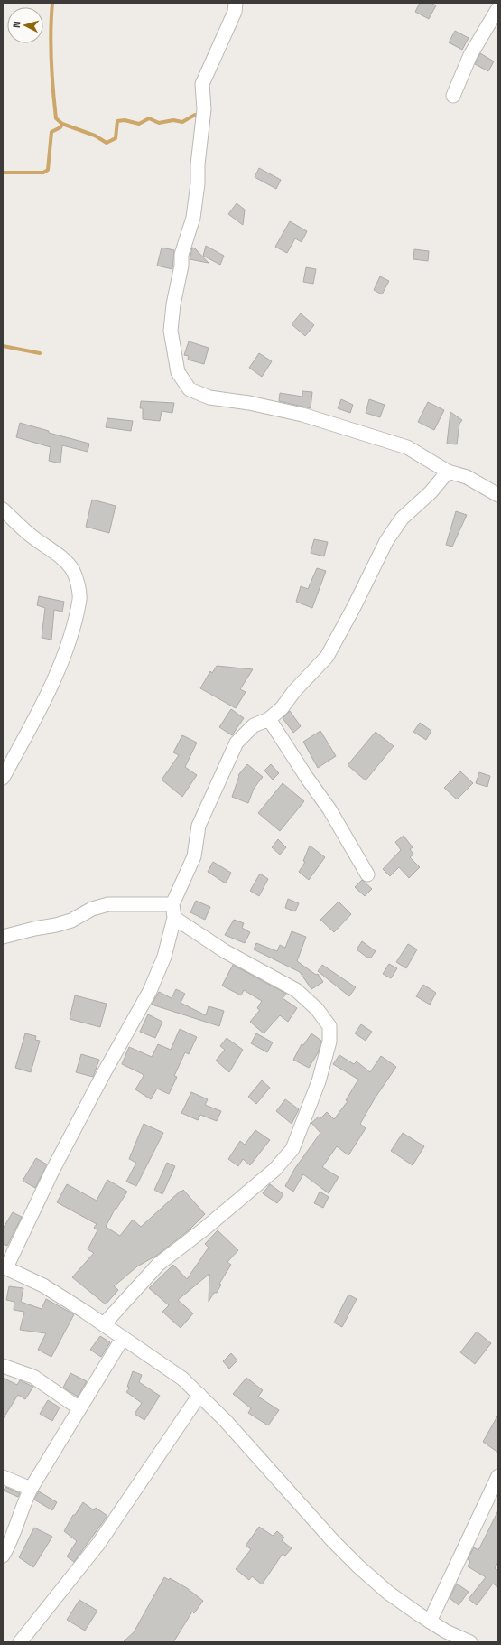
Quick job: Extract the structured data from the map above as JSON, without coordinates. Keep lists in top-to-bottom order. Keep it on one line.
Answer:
{"north":"left"}
